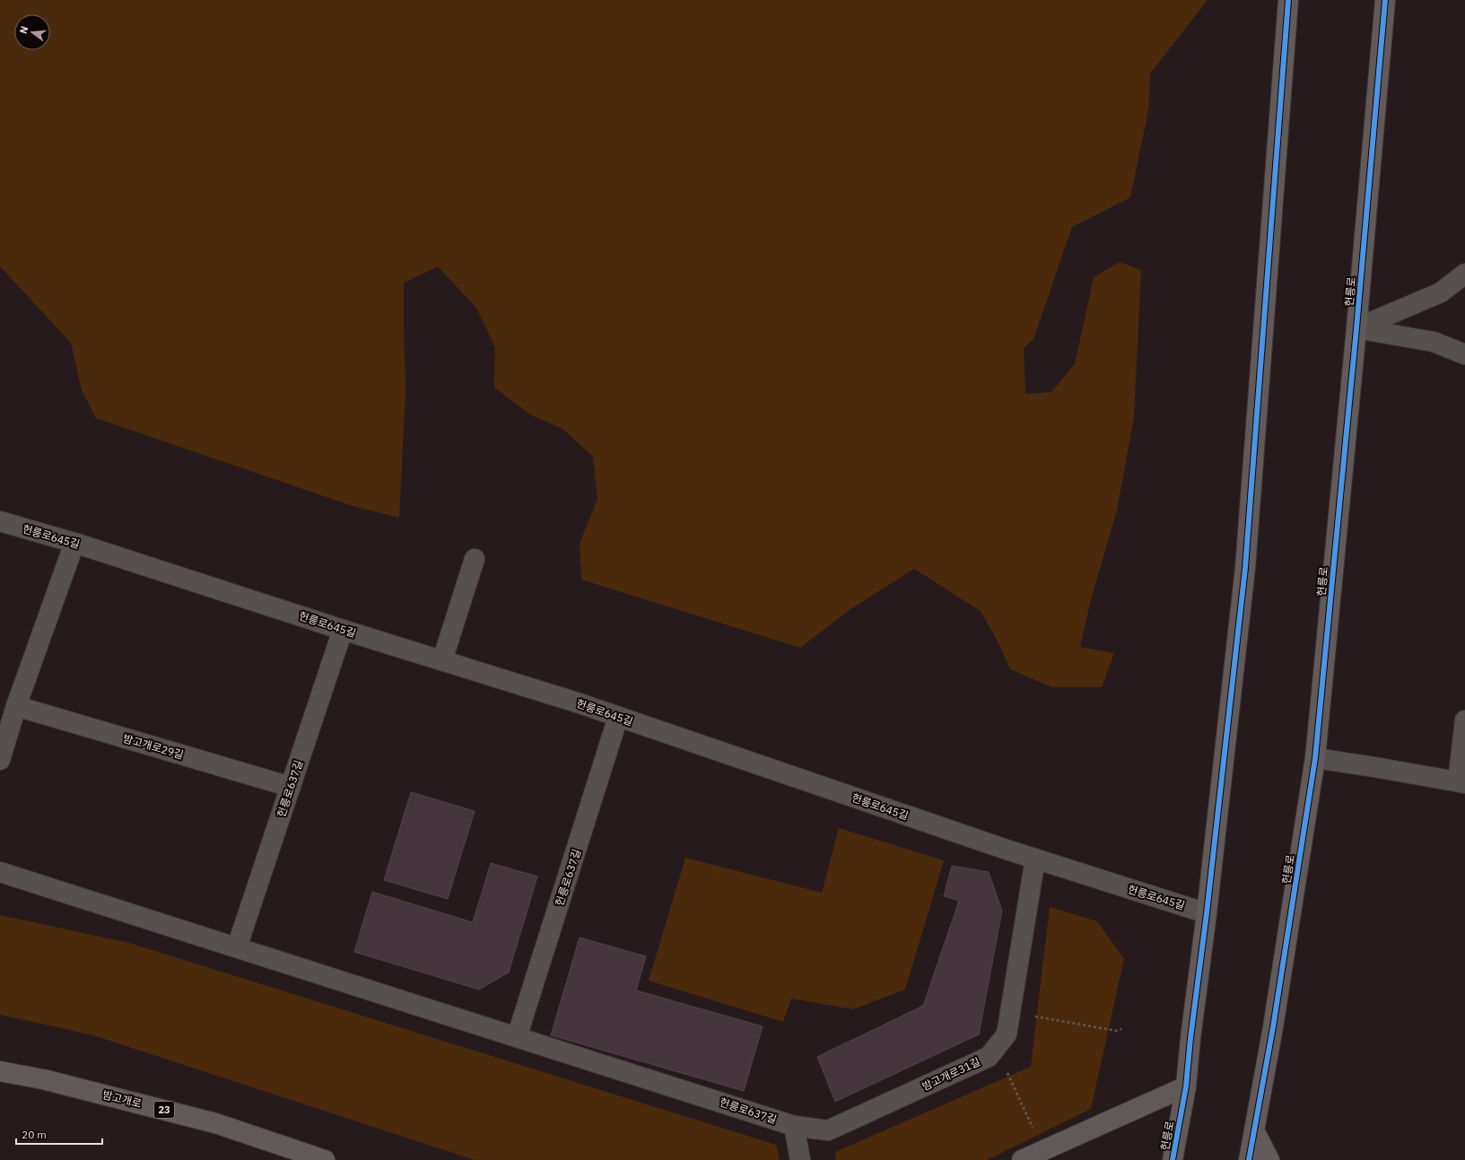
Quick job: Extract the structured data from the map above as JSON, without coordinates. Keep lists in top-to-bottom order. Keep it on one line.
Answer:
{"streets":{"main road":["헌릉로","밤고개로","23"],"street":["헌릉로645길","밤고개로29길","헌릉로637길","밤고개로31길"]},"crossings":[["헌릉로","헌릉로645길"],["헌릉로645길","헌릉로637길"],["헌릉로645길","밤고개로31길"],["밤고개로29길","헌릉로637길"],["헌릉로637길","밤고개로31길"]],"scale_bar":"20 m","north":"left"}
